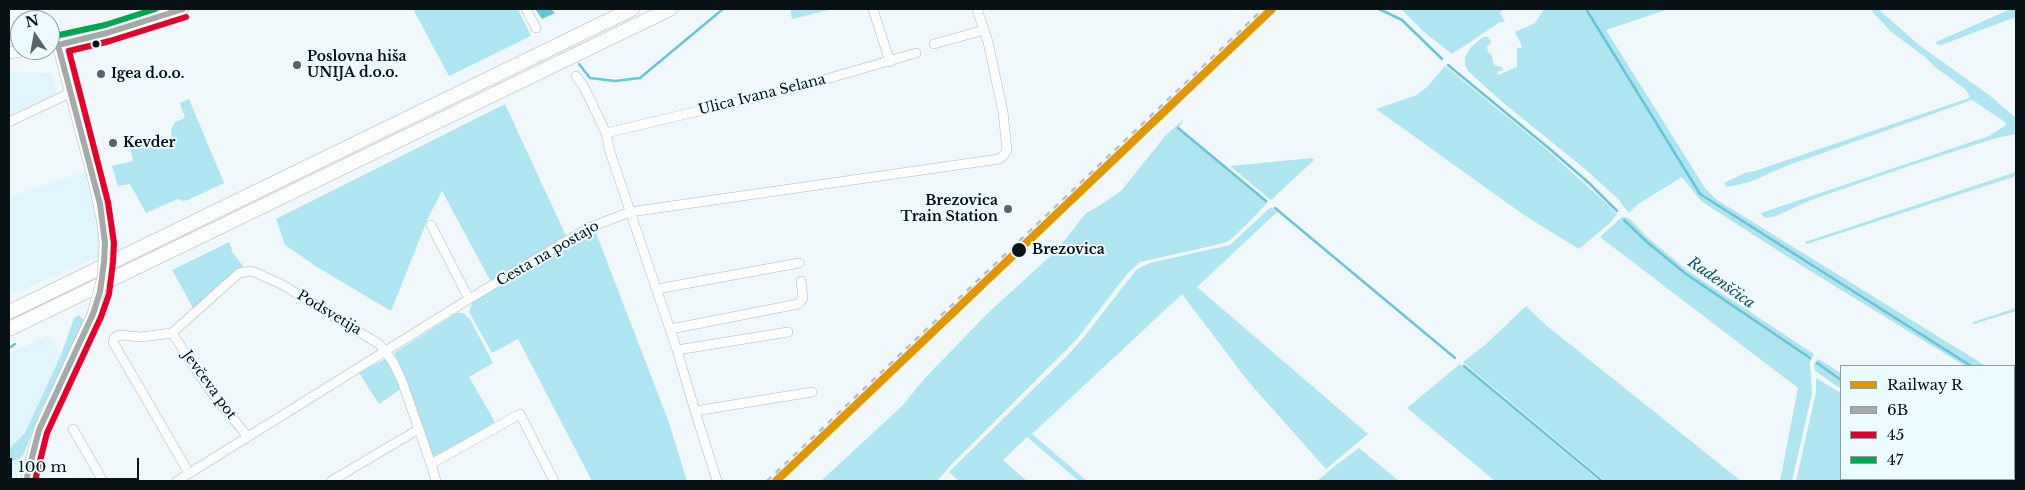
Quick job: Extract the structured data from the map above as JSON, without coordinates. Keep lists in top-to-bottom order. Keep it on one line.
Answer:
{"streets":{"street":["Ulica Ivana Selana","Cesta na postajo","Podsvetija","Jevčeva pot"]},"crossings":[["Cesta na postajo","Podsvetija"],["Cesta na postajo","Jevčeva pot"],["Podsvetija","Jevčeva pot"]],"water":["Radenščica"],"places":["Poslovna hiša UNIJA d.o.o.","Igea d.o.o.","Kevder","Brezovica Train Station","Brezovica"],"lines":["rail line R","transit line 6B","transit line 47","transit line 45"],"legend":["Railway R","6B","45","47"],"scale_bar":"100 m","north":"top"}
